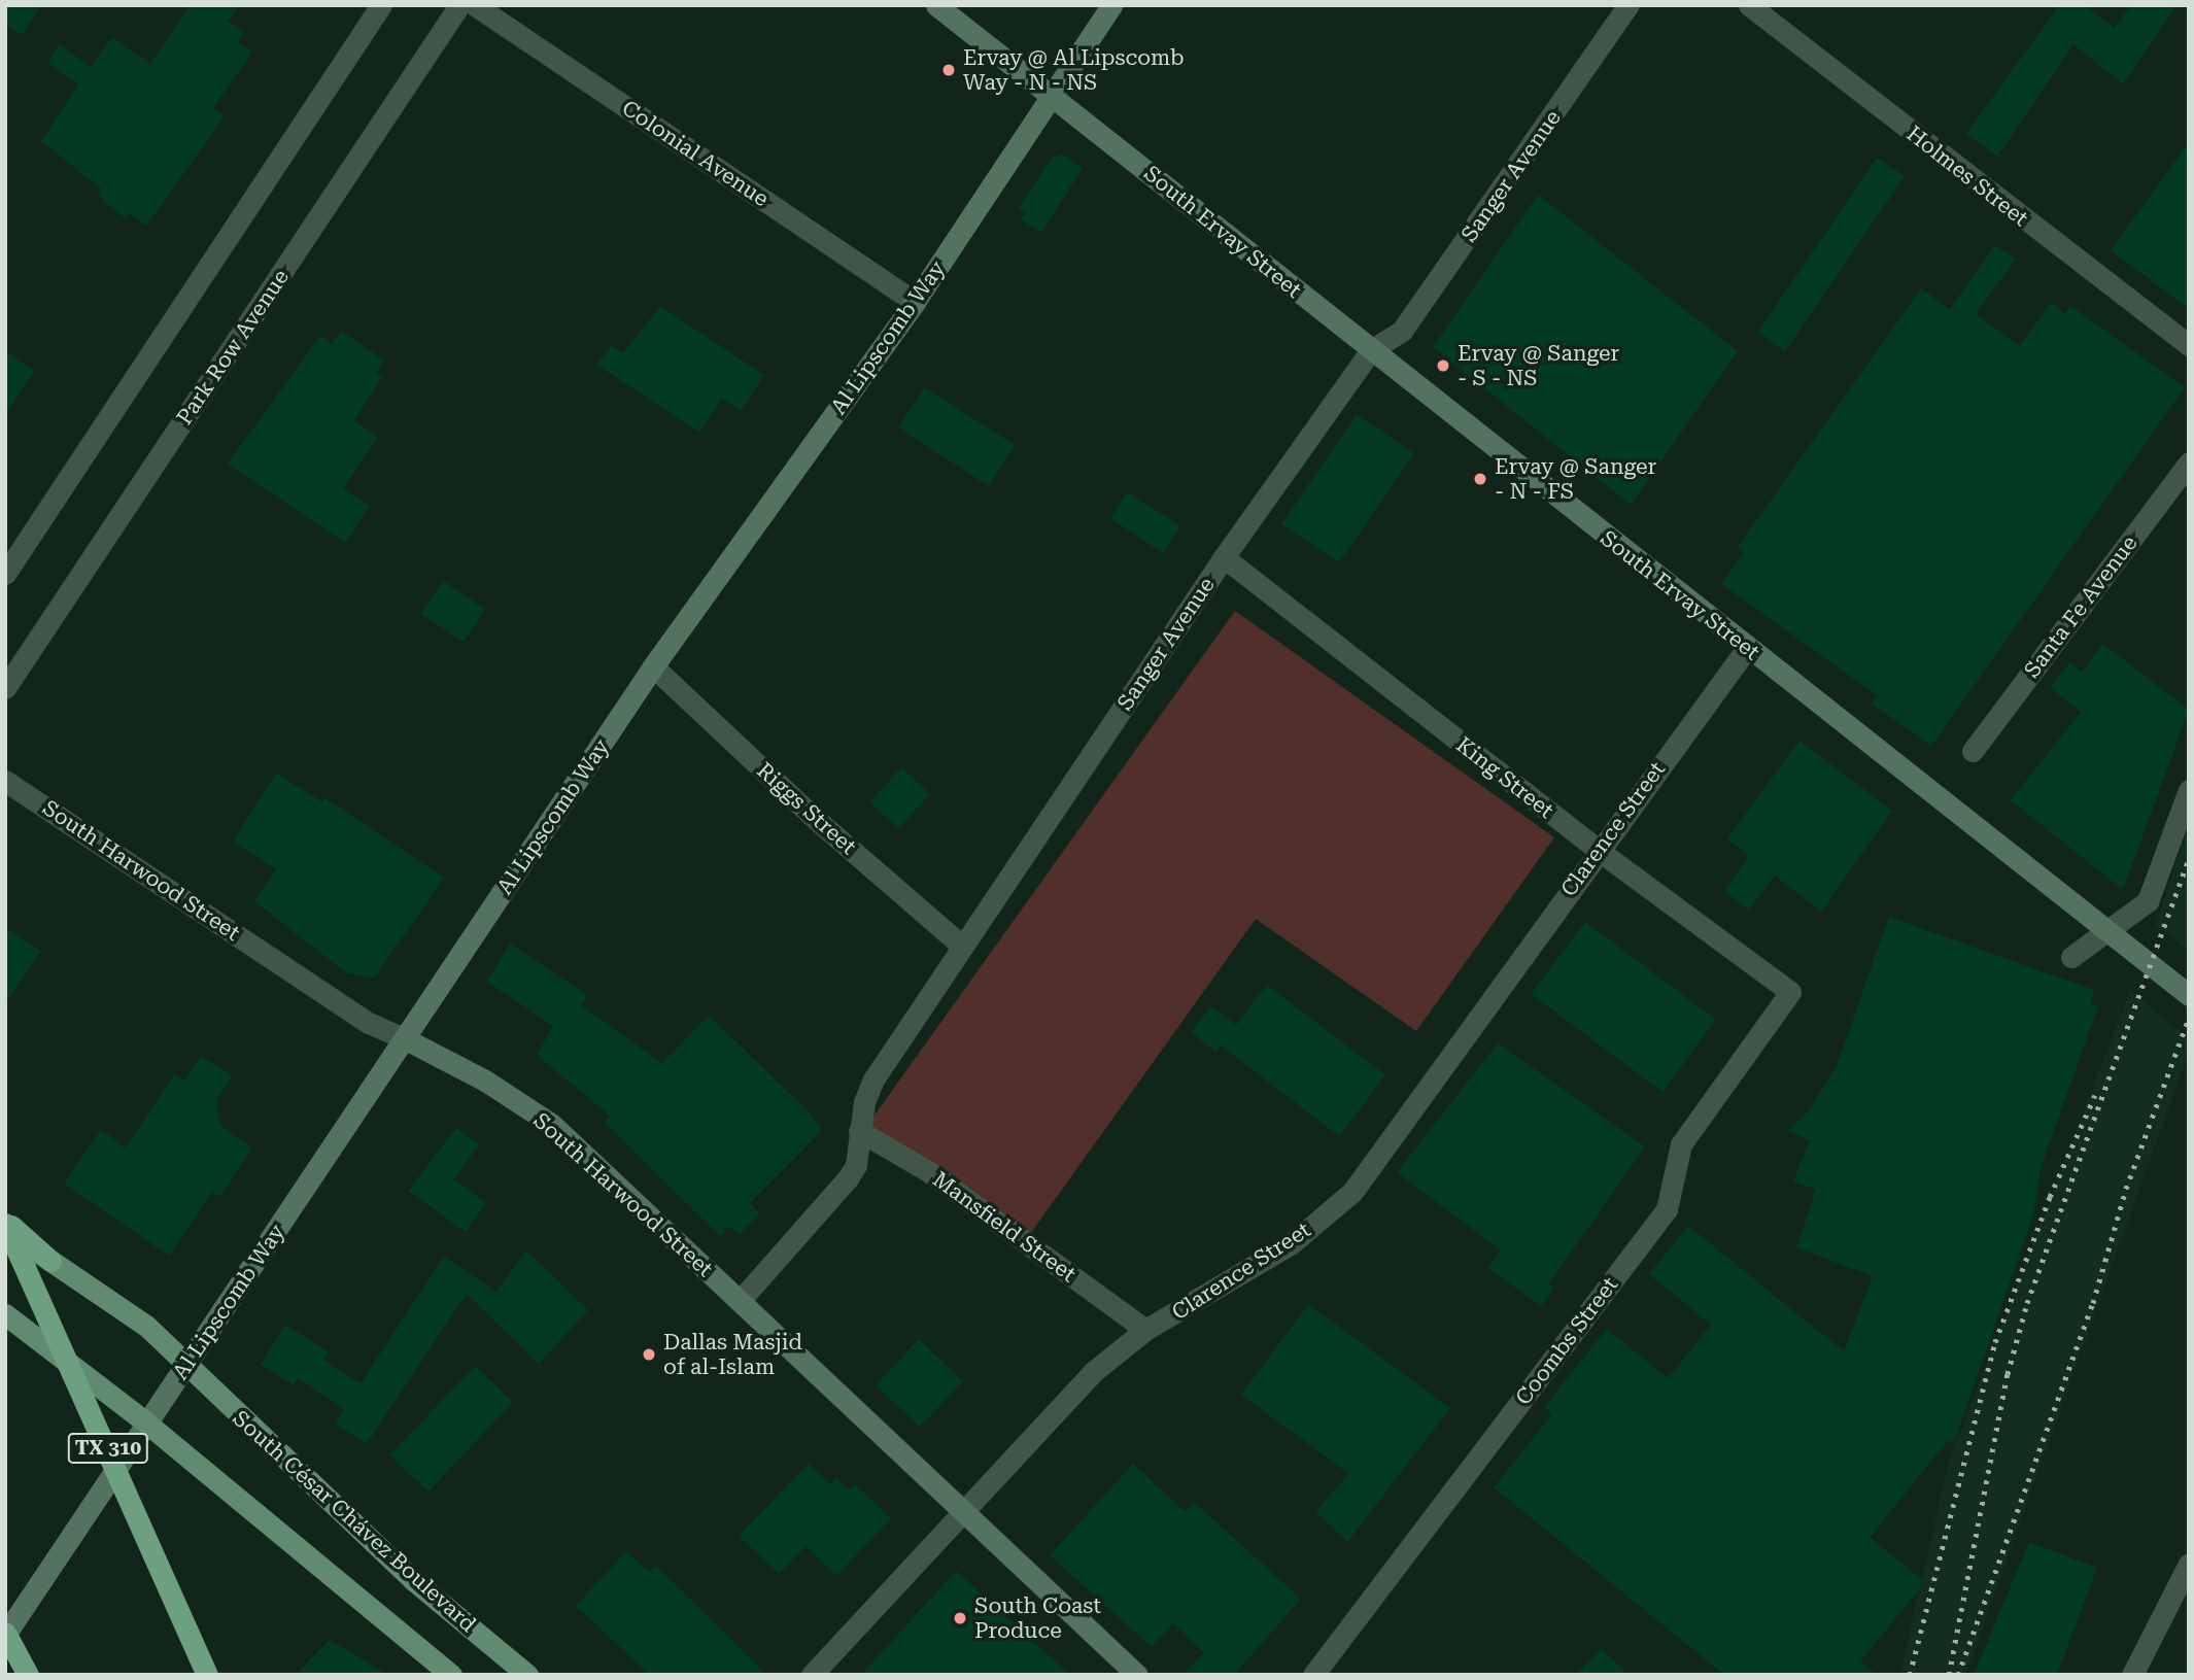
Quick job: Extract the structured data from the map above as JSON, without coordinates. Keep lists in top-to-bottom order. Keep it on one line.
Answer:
{"streets":{"highway":["TX 310"],"main road":["South César Chávez Boulevard"],"street":["Colonial Avenue","Sanger Avenue","Holmes Street","South Ervay Street","Al Lipscomb Way","Park Row Avenue","Santa Fe Avenue","King Street","Riggs Street","Clarence Street","South Harwood Street","Mansfield Street","Coombs Street"]},"crossings":[["Colonial Avenue","Al Lipscomb Way"],["Sanger Avenue","South Ervay Street"],["Sanger Avenue","King Street"],["Sanger Avenue","Riggs Street"],["Sanger Avenue","South Harwood Street"],["Sanger Avenue","Mansfield Street"],["South Ervay Street","Al Lipscomb Way"],["South Ervay Street","Clarence Street"],["Al Lipscomb Way","Riggs Street"],["Al Lipscomb Way","South Harwood Street"],["Al Lipscomb Way","South César Chávez Boulevard"],["King Street","Clarence Street"],["King Street","Coombs Street"],["Clarence Street","South Harwood Street"],["Clarence Street","Mansfield Street"]],"places":["Ervay @ Al Lipscomb Way - N - NS","Ervay @ Sanger - S - NS","Ervay @ Sanger - N - FS","Dallas Masjid of al-Islam","South Coast Produce"]}
